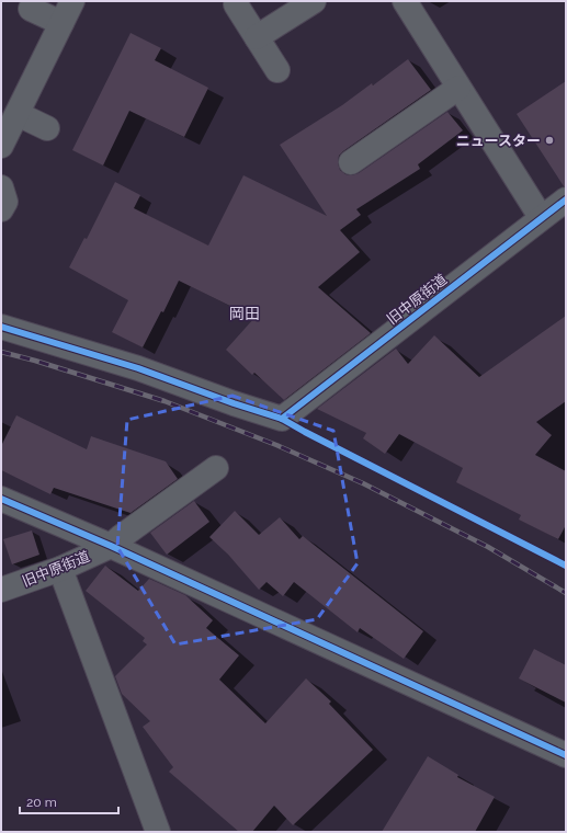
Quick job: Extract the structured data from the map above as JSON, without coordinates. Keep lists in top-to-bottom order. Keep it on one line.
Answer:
{"streets":{"street":["旧中原街道"]},"districts":["岡田"],"places":["ニュースター"],"scale_bar":"20 m"}
